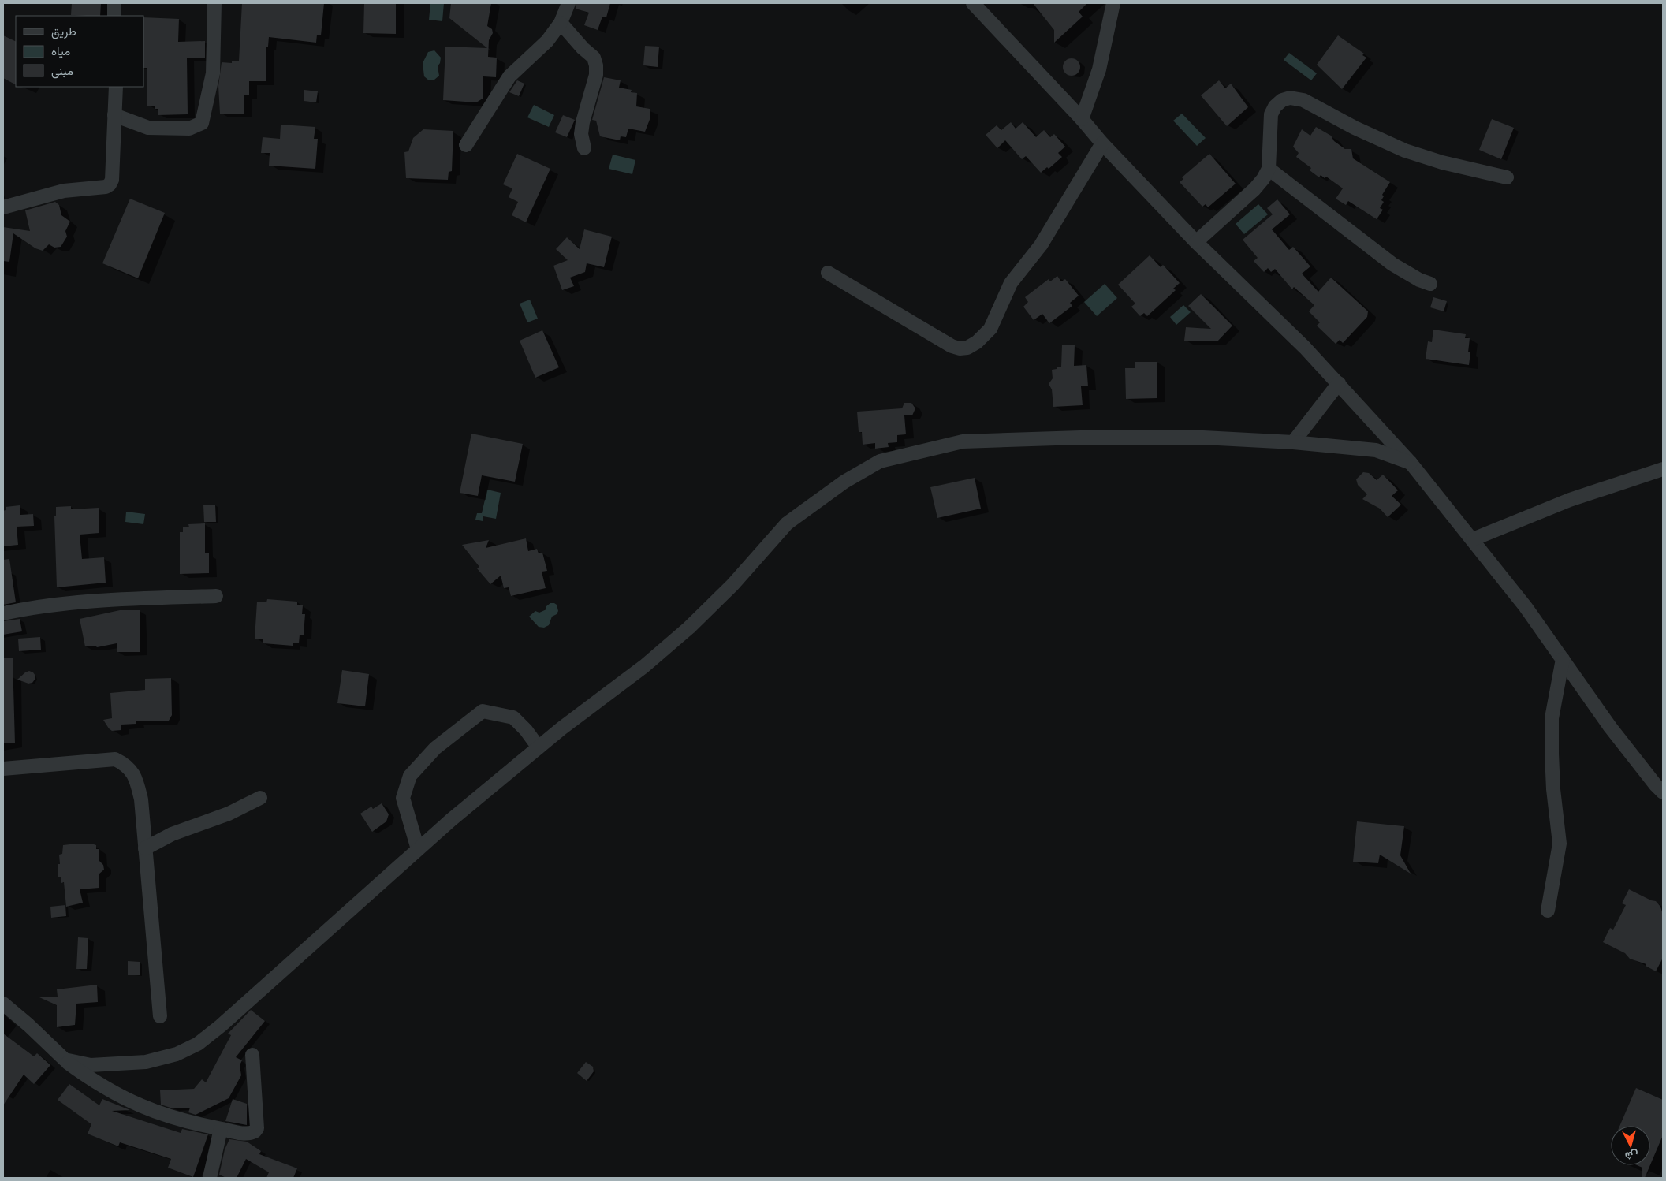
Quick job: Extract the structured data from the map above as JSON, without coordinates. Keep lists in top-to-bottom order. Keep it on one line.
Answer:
{"legend":["طريق","مياه","مبنى"],"north":"bottom"}
